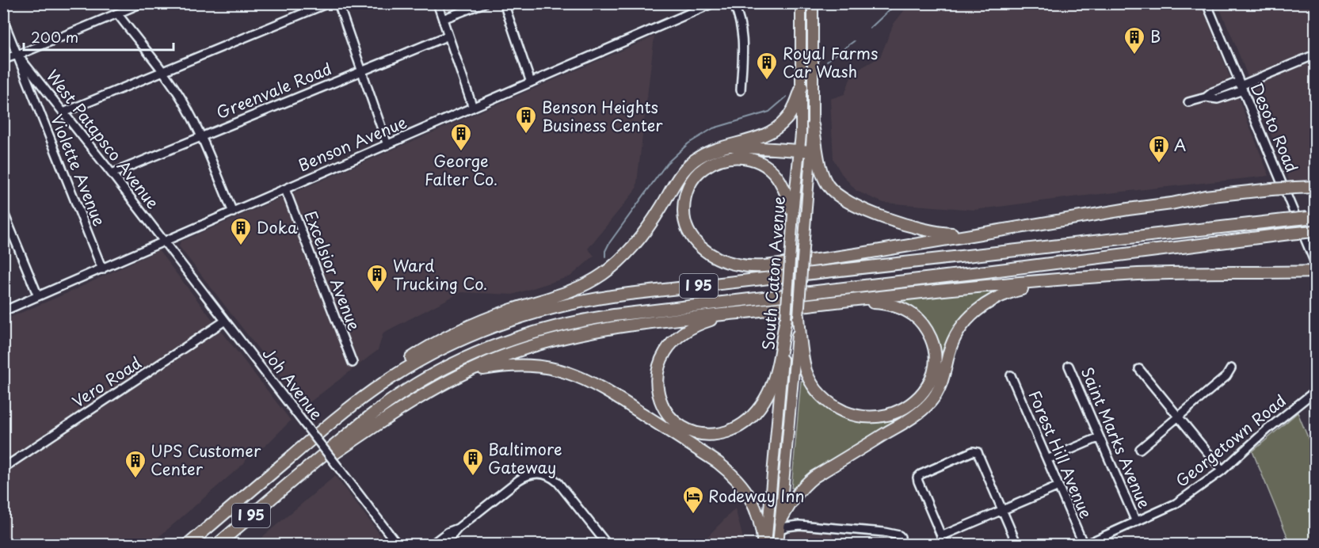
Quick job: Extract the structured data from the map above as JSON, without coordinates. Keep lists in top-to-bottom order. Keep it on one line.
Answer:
{"streets":{"highway":["I 95"],"main road":["South Caton Avenue"],"street":["Greenvale Road","Desoto Road","West Patapsco Avenue","Benson Avenue","Violette Avenue","Excelsior Avenue","Vero Road","Joh Avenue","Saint Marks Avenue","Georgetown Road","Forest Hill Avenue"]},"crossings":[["Greenvale Road","West Patapsco Avenue"],["West Patapsco Avenue","Benson Avenue"],["West Patapsco Avenue","Violette Avenue"],["West Patapsco Avenue","Joh Avenue"],["Benson Avenue","Violette Avenue"],["Benson Avenue","Excelsior Avenue"],["Benson Avenue","Joh Avenue"],["Vero Road","Joh Avenue"],["Saint Marks Avenue","Georgetown Road"],["Georgetown Road","Forest Hill Avenue"]],"places":{"building":["B","Royal Farms Car Wash","Benson Heights Business Center","George Falter Co.","A","Doka","Ward Trucking Co.","Baltimore Gateway","UPS Customer Center"],"hotel":["Rodeway Inn"]},"scale_bar":"200 m"}
